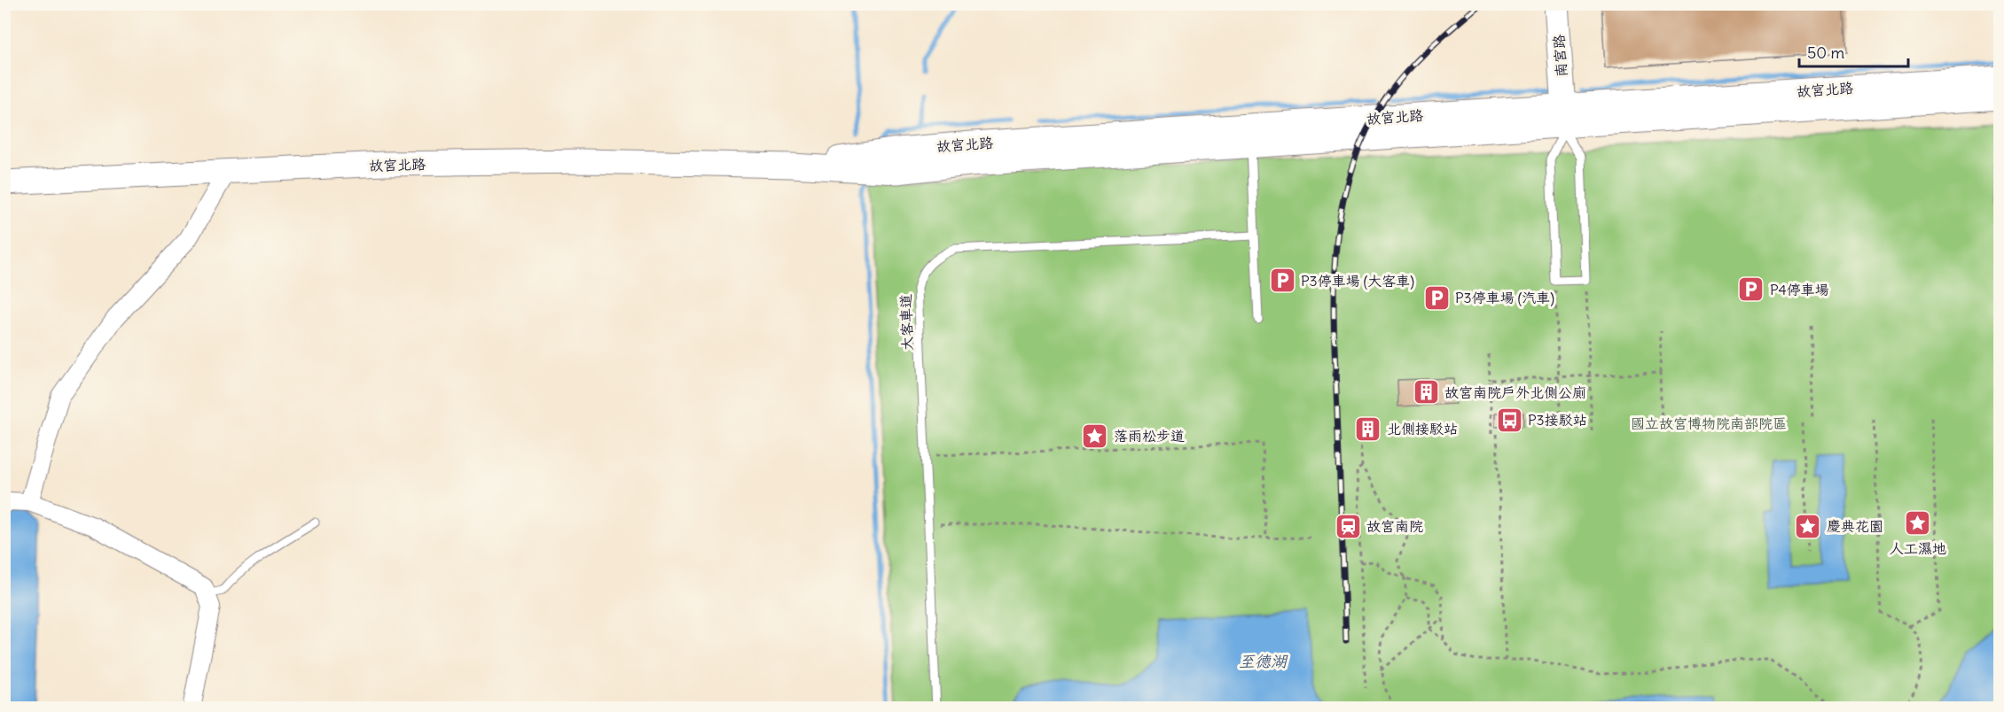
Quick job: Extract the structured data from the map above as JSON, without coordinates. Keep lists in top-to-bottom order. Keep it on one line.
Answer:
{"streets":{"street":["南宮路","故宮北路"],"lane":["大客車道"]},"crossings":[["南宮路","故宮北路"]],"water":["至德湖"],"parks":["國立故宮博物院南部院區"],"places":{"parking":["P3停車場 (大客車)","P4停車場","P3停車場 (汽車)"],"building":["故宮南院戶外北側公廁","北側接駁站"],"bus stop":["P3接駁站"],"place":["落雨松步道","人工濕地","慶典花園"],"station":["故宮南院"]},"scale_bar":"50 m"}
